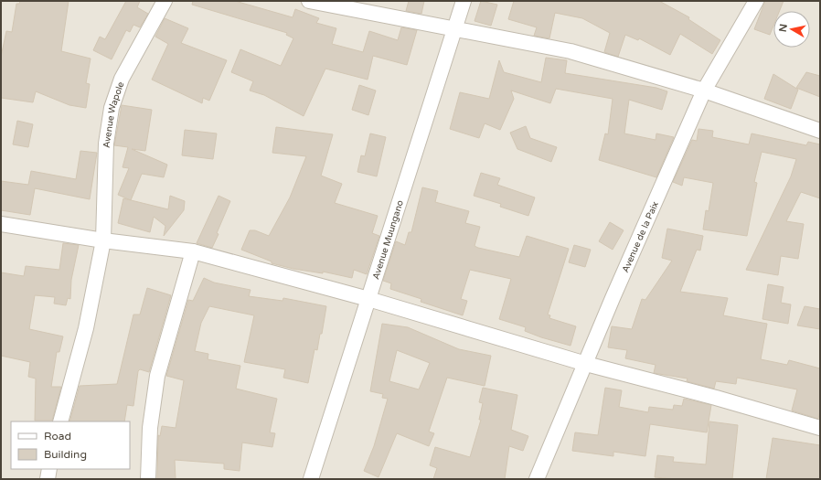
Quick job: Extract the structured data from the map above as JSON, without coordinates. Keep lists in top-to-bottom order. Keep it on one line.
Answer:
{"streets":{"street":["Avenue Wapole","Avenue de la Paix","Avenue Muungano"]},"legend":["Road","Building"],"north":"left"}
